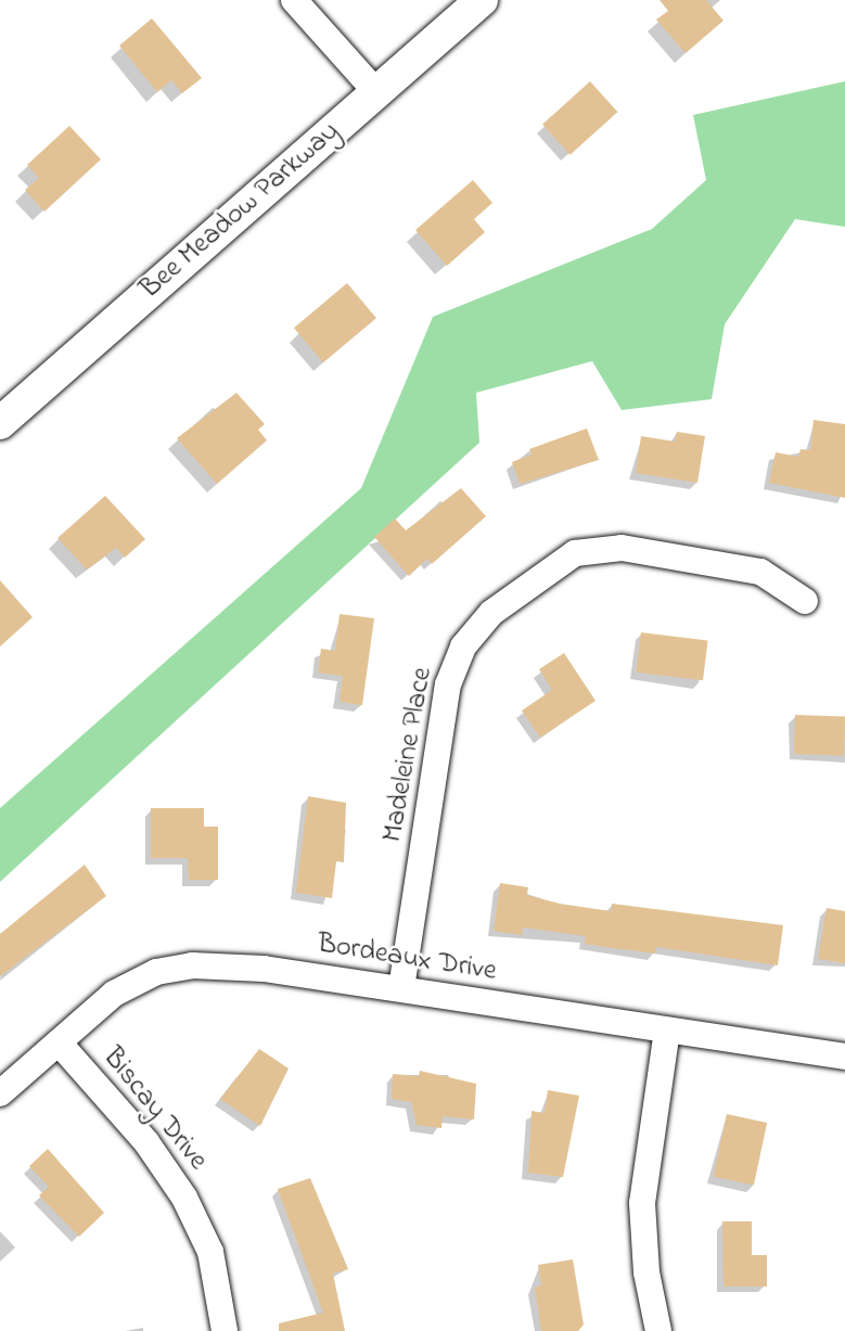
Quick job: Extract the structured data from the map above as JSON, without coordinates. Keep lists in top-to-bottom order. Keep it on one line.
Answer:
{"streets":{"street":["Bee Meadow Parkway","Madeleine Place","Bordeaux Drive","Biscay Drive"]},"crossings":[["Madeleine Place","Bordeaux Drive"],["Bordeaux Drive","Biscay Drive"]]}
